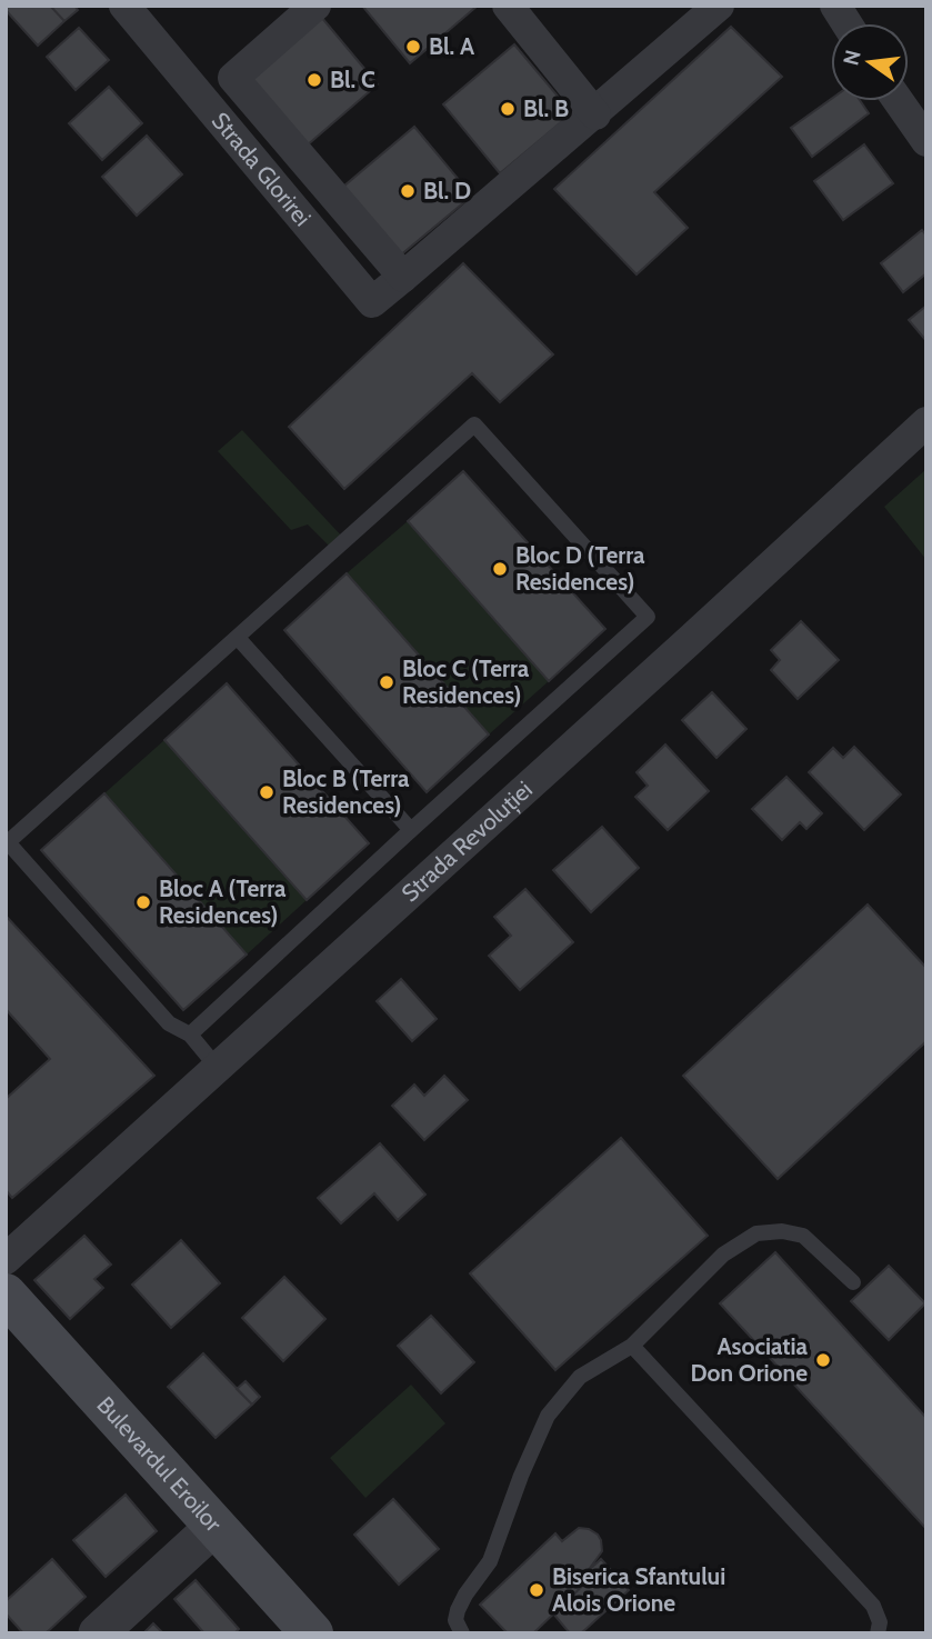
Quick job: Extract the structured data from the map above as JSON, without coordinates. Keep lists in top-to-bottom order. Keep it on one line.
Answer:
{"streets":{"main road":["Bulevardul Eroilor"],"street":["Strada Glorirei","Strada Revoluției"]},"places":["Bl. A","Bl. C","Bl. B","Bl. D","Bloc D (Terra Residences)","Bloc C (Terra Residences)","Bloc B (Terra Residences)","Bloc A (Terra Residences)","Asociatia Don Orione","Biserica Sfantului Alois Orione"],"north":"left"}
